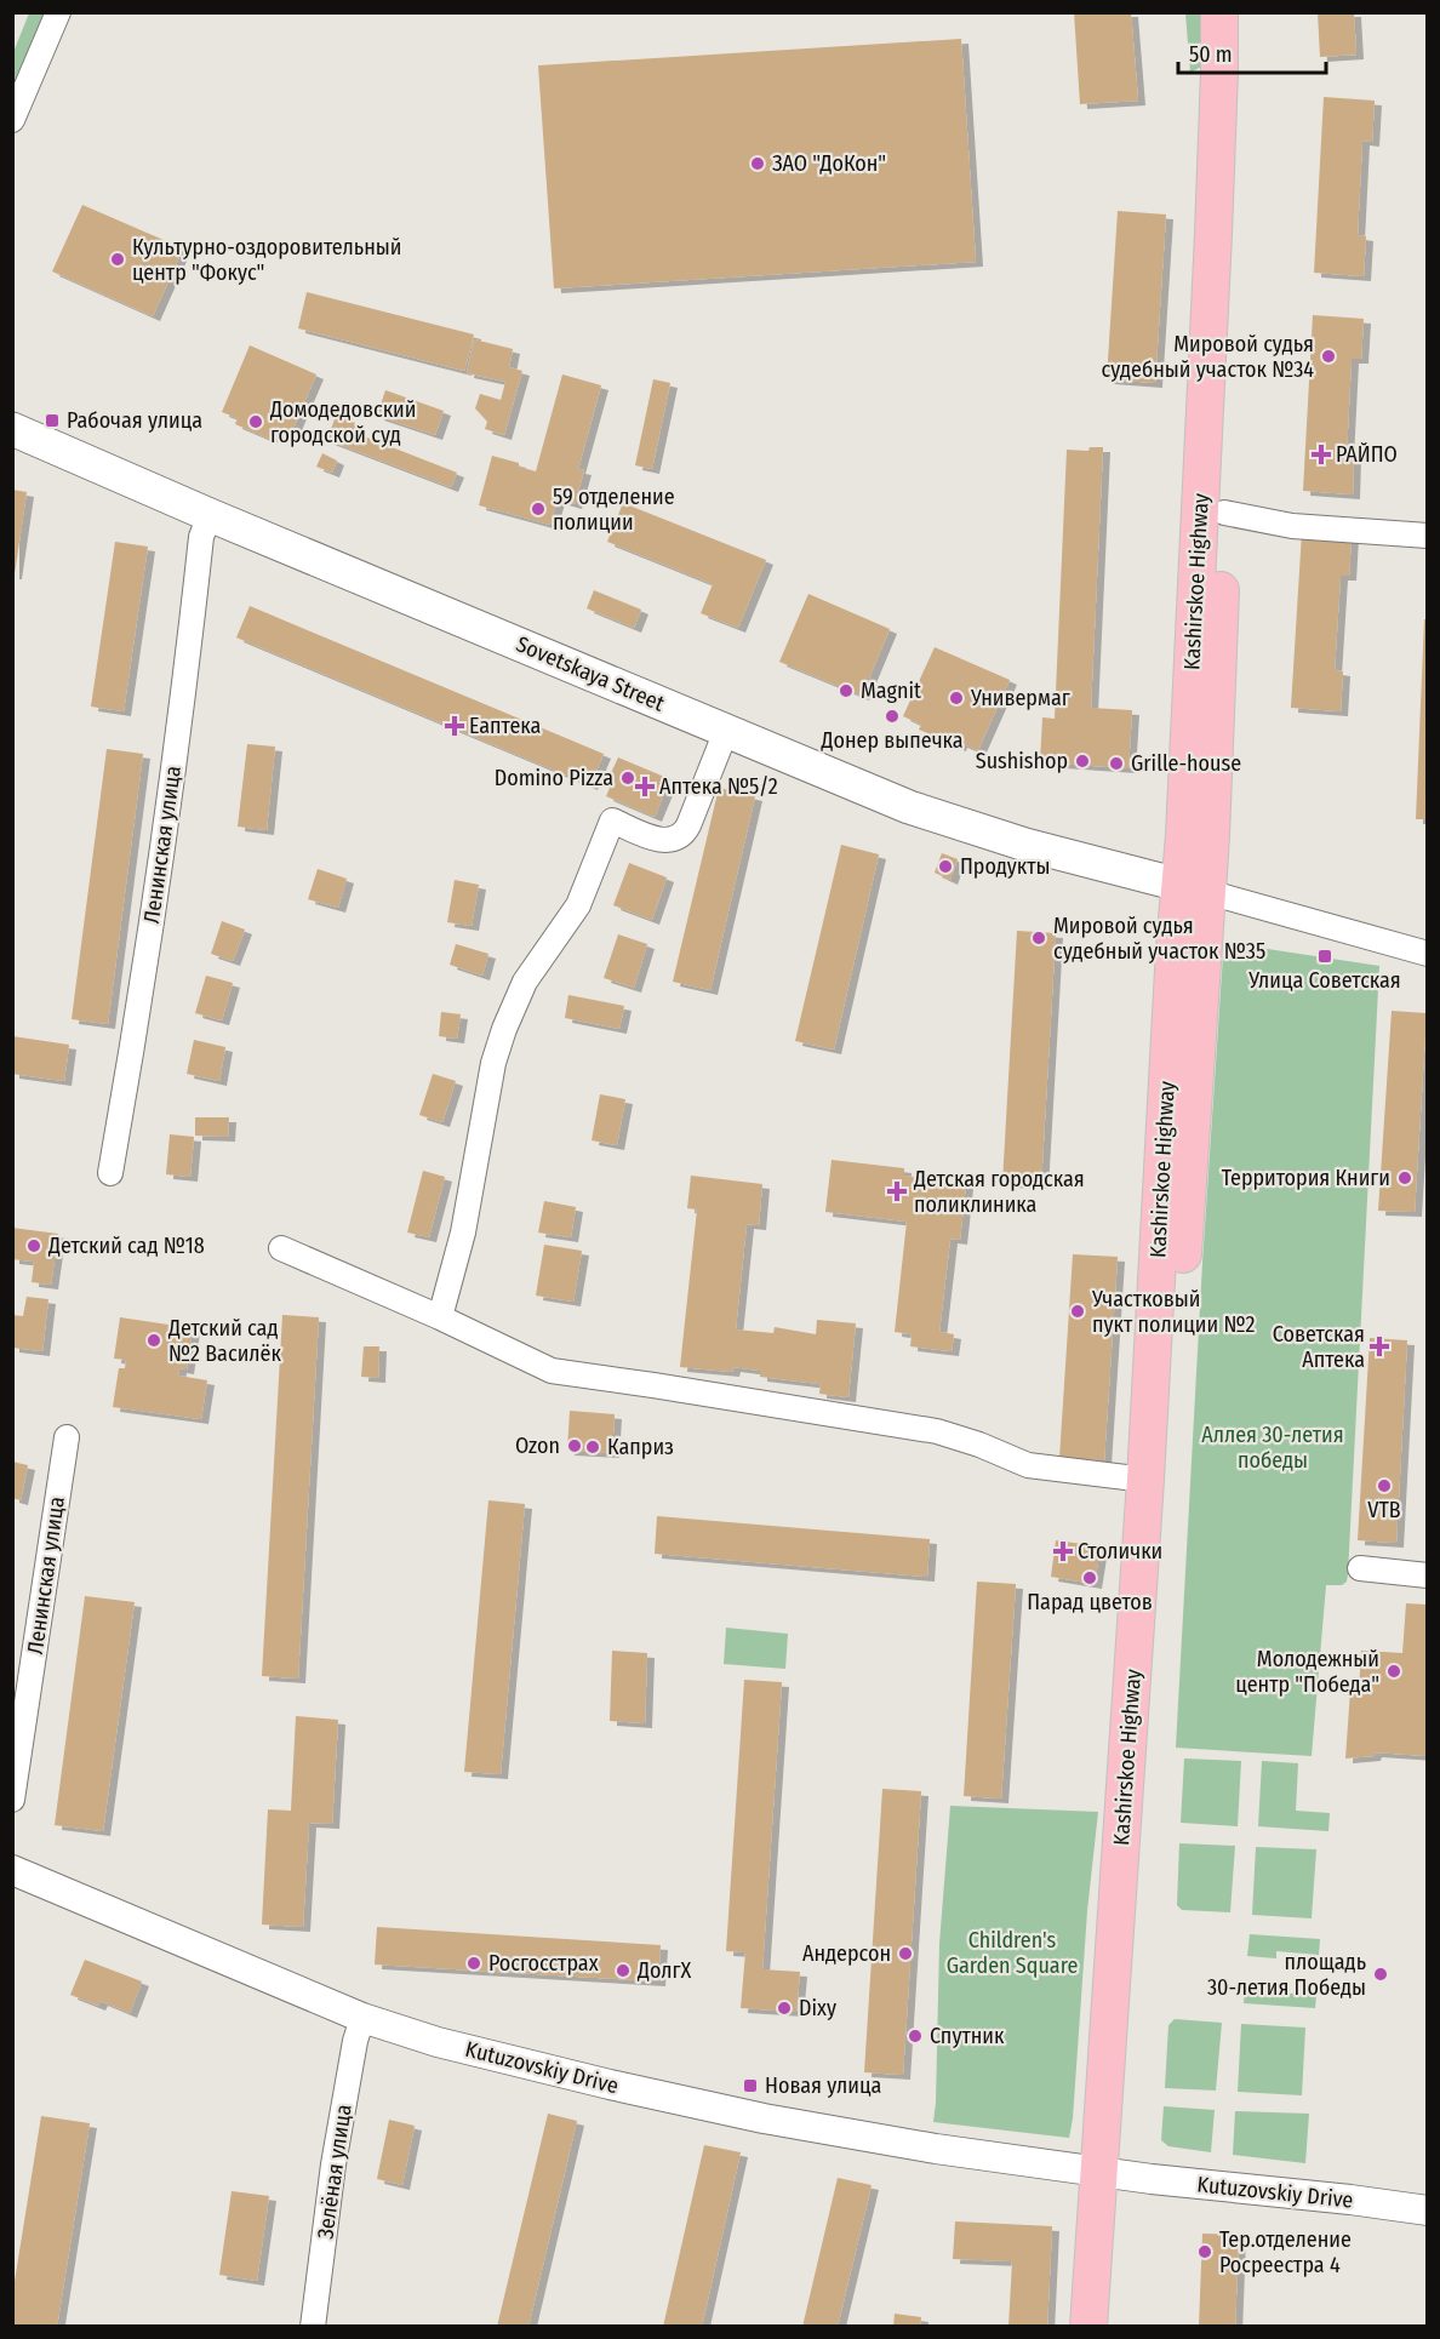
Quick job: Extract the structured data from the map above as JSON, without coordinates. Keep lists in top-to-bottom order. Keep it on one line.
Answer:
{"streets":{"main road":["Kashirskoe Highway","Sovetskaya Street"],"street":["Ленинская улица","Kutuzovskiy Drive","Зелёная улица"]},"crossings":[["Kashirskoe Highway","Sovetskaya Street"],["Kashirskoe Highway","Kutuzovskiy Drive"],["Sovetskaya Street","Ленинская улица"],["Kutuzovskiy Drive","Зелёная улица"]],"parks":["Аллея 30-летия победы","Children's Garden Square"],"places":{"other":["ЗАО \"ДоКон\"","Культурно-оздоровительный центр \"Фокус\"","Мировой судья судебный участок №34","Домодедовский городской суд","59 отделение полиции","Magnit","Универмаг","Донер выпечка","Sushishop","Grille-house","Domino Pizza","Продукты","Мировой судья судебный участок №35","Территория Книги","Детский сад №18","Участковый пукт полиции №2","Детский сад №2 Василёк","Ozon","Каприз","VTB","Парад цветов","Молодежный центр \"Победа\"","Андерсон","Росгосстрах","ДолгХ","площадь 30-летия Победы","Dixy","Спутник","Тер.отделение Росреестра 4"],"transit":["Рабочая улица","Улица Советская","Новая улица"],"health":["РАЙПО","Еаптека","Аптека №5/2","Детская городская поликлиника","Советская Аптека","Столички"]},"scale_bar":"50 m"}
